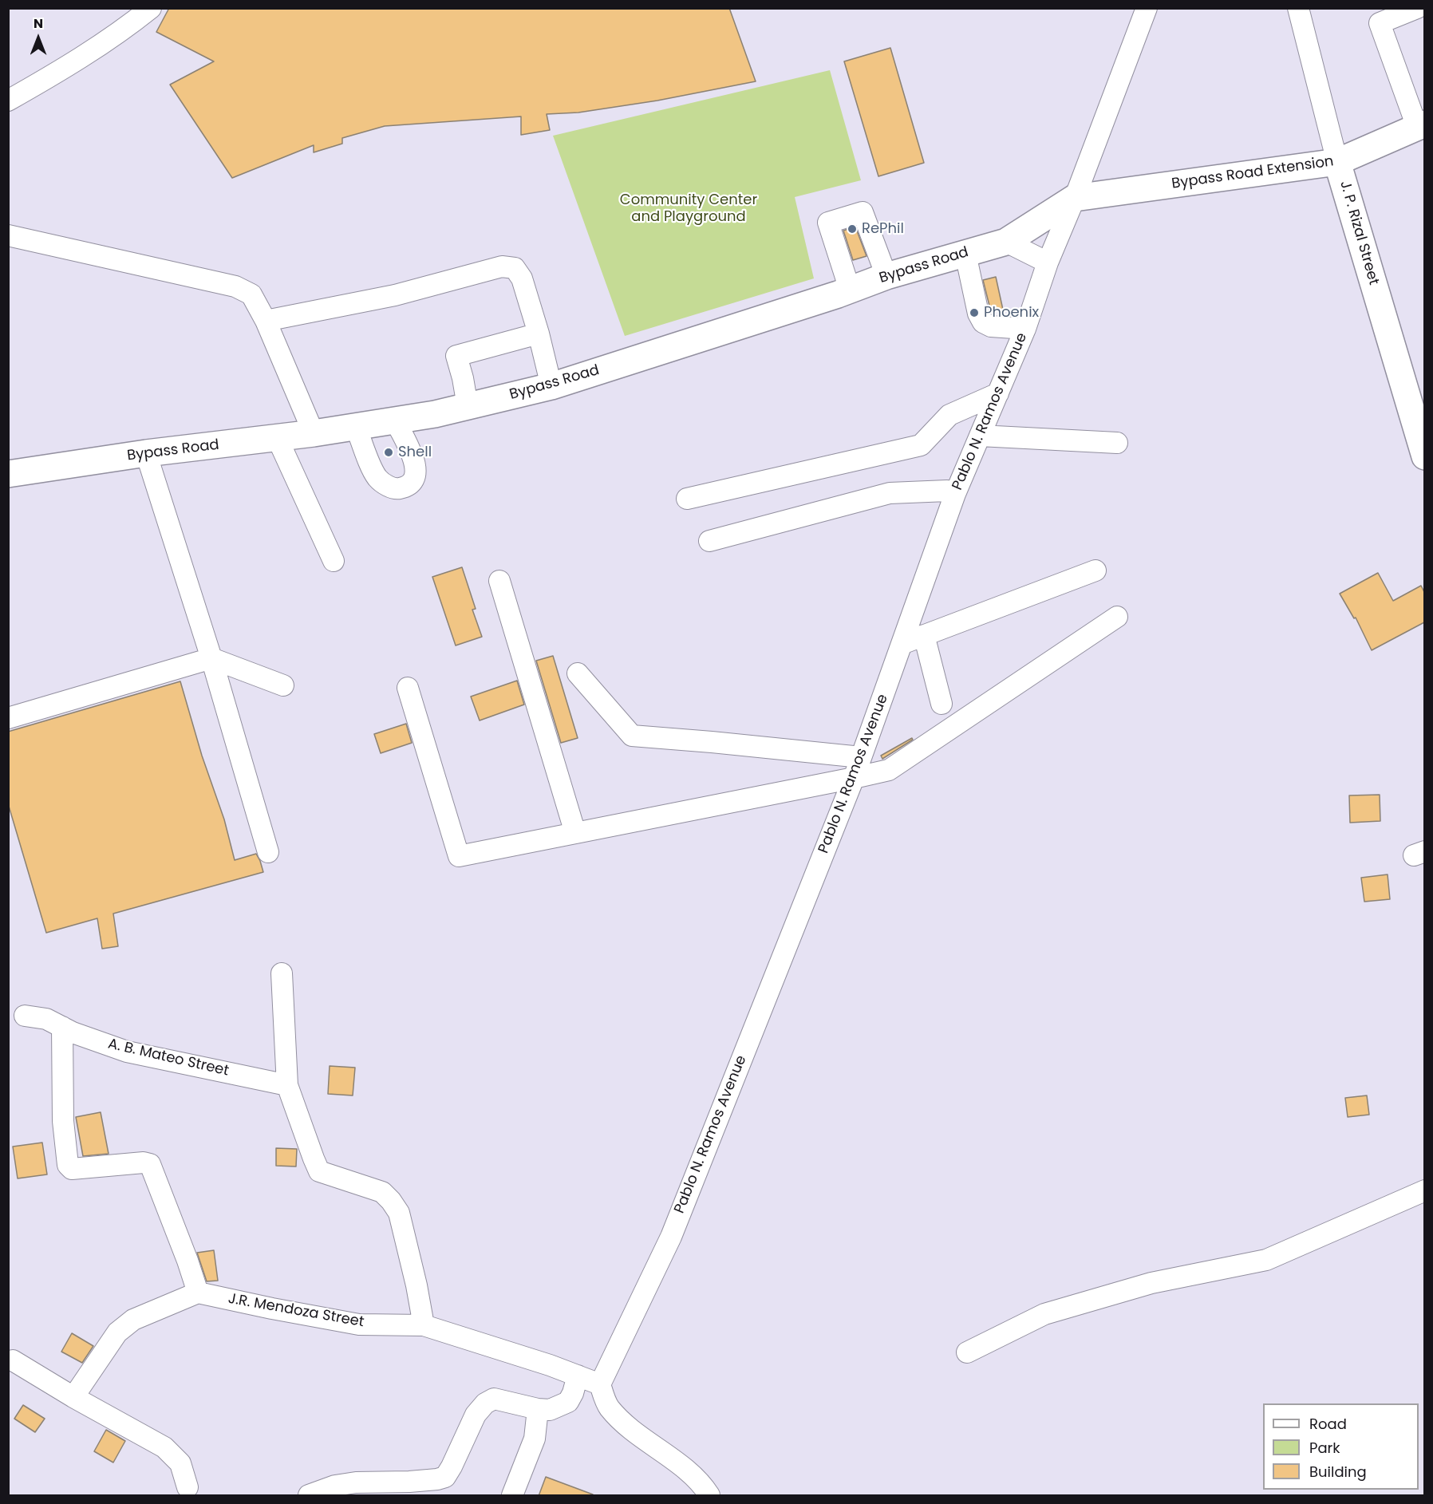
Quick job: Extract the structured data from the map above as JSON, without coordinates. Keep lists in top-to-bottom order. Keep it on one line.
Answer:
{"streets":{"main road":["Bypass Road Extension","J. P. Rizal Street","Bypass Road"],"street":["Pablo N. Ramos Avenue","A. B. Mateo Street","J.R. Mendoza Street"]},"crossings":[["Bypass Road Extension","J. P. Rizal Street"],["Bypass Road Extension","Bypass Road"],["Bypass Road Extension","Pablo N. Ramos Avenue"],["Bypass Road","Pablo N. Ramos Avenue"],["Pablo N. Ramos Avenue","J.R. Mendoza Street"]],"parks":["Community Center and Playground"],"places":["RePhil","Phoenix","Shell"],"legend":["Road","Park","Building"],"north":"top"}
